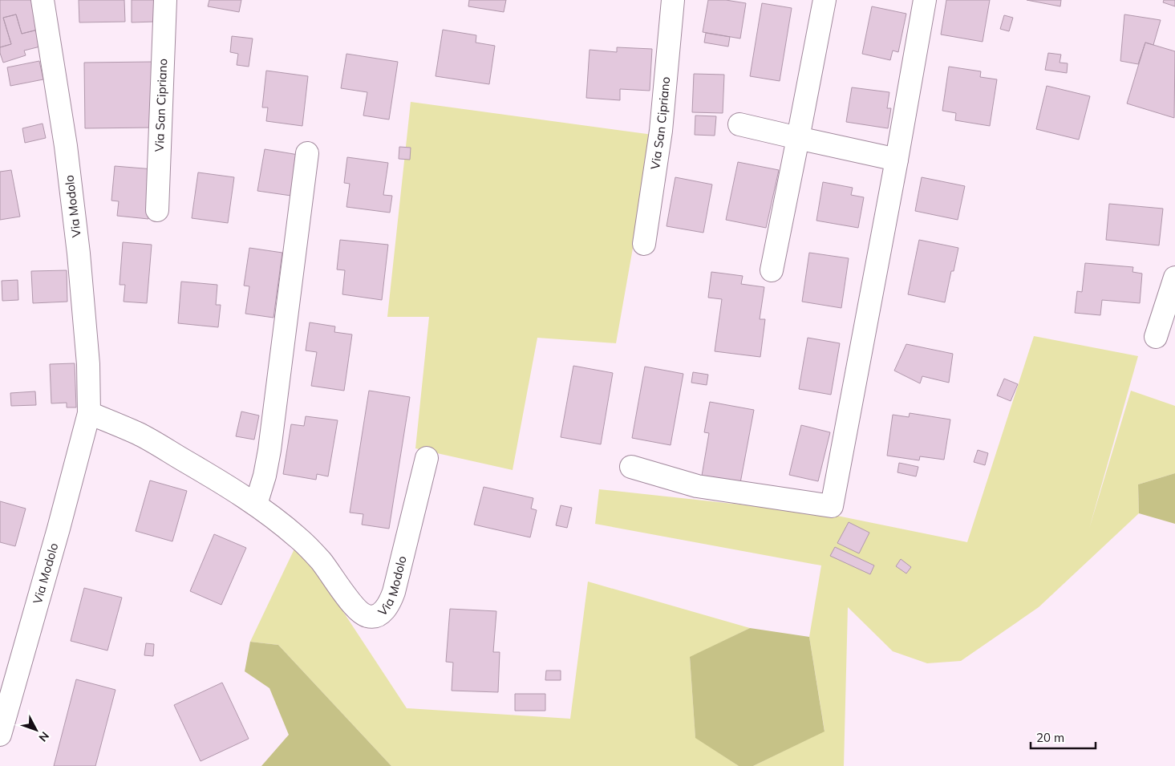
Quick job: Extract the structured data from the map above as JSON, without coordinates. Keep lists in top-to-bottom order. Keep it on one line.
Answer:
{"streets":{"street":["Via San Cipriano","Via Modolo"]},"scale_bar":"20 m","north":"bottom right"}
